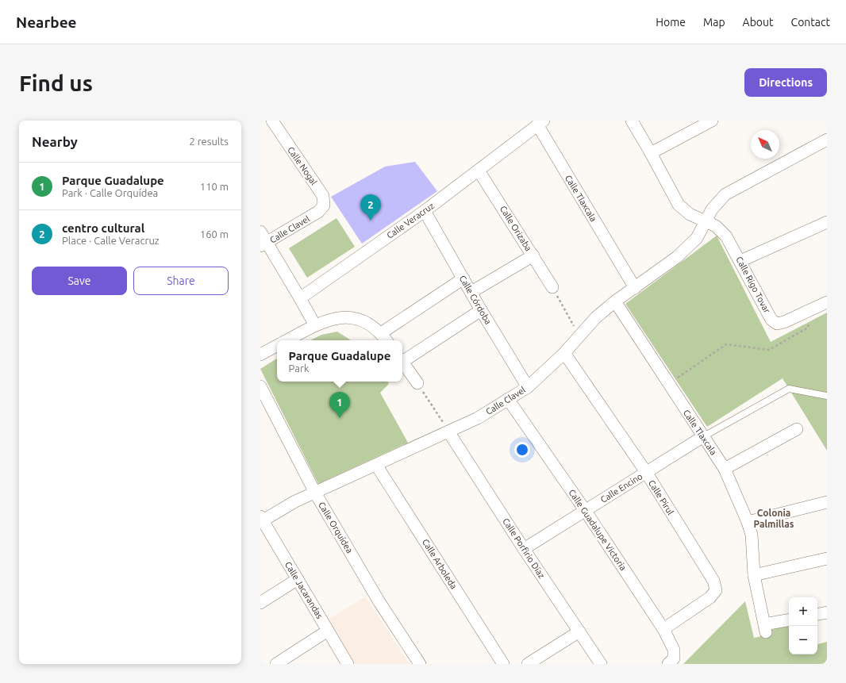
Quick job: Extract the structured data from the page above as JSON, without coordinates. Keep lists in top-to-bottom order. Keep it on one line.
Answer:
{"streets":{"street":["Calle Nogal","Calle Tlaxcala","Calle Veracruz","Calle Orizaba","Calle Clavel","Calle Rigo Tovar","Calle Córdoba","Calle Encino","Calle Pirul","Calle Orquídea","Calle Guadalupe Victoria","Calle Porfirio Díaz","Calle Arboleda","Calle Jacarandas"]},"crossings":[["Calle Nogal","Calle Clavel"],["Calle Tlaxcala","Calle Veracruz"],["Calle Tlaxcala","Calle Clavel"],["Calle Tlaxcala","Calle Encino"],["Calle Veracruz","Calle Orizaba"],["Calle Veracruz","Calle Córdoba"],["Calle Clavel","Calle Rigo Tovar"],["Calle Clavel","Calle Córdoba"],["Calle Clavel","Calle Pirul"],["Calle Clavel","Calle Orquídea"],["Calle Clavel","Calle Guadalupe Victoria"],["Calle Clavel","Calle Porfirio Díaz"],["Calle Clavel","Calle Arboleda"],["Calle Clavel","Calle Jacarandas"],["Calle Encino","Calle Pirul"],["Calle Encino","Calle Guadalupe Victoria"],["Calle Encino","Calle Porfirio Díaz"],["Calle Pirul","Calle Guadalupe Victoria"]],"districts":["Colonia Palmillas"],"north":"top left","page":{"header":"Nearbee","nav":["Home","Map","About","Contact"],"buttons":["Directions",["Save","Share"]],"title":"Find us","heading":["Nearby","2 results"],"list":[{"mark":"1","name":"Parque Guadalupe","note":"Park · Calle Orquídea","value":"110 m"},{"mark":"2","name":"centro cultural","note":"Place · Calle Veracruz","value":"160 m"}],"pins":["2","1"],"popup":["Parque Guadalupe","Park"],"map_buttons":["+","−"]}}
